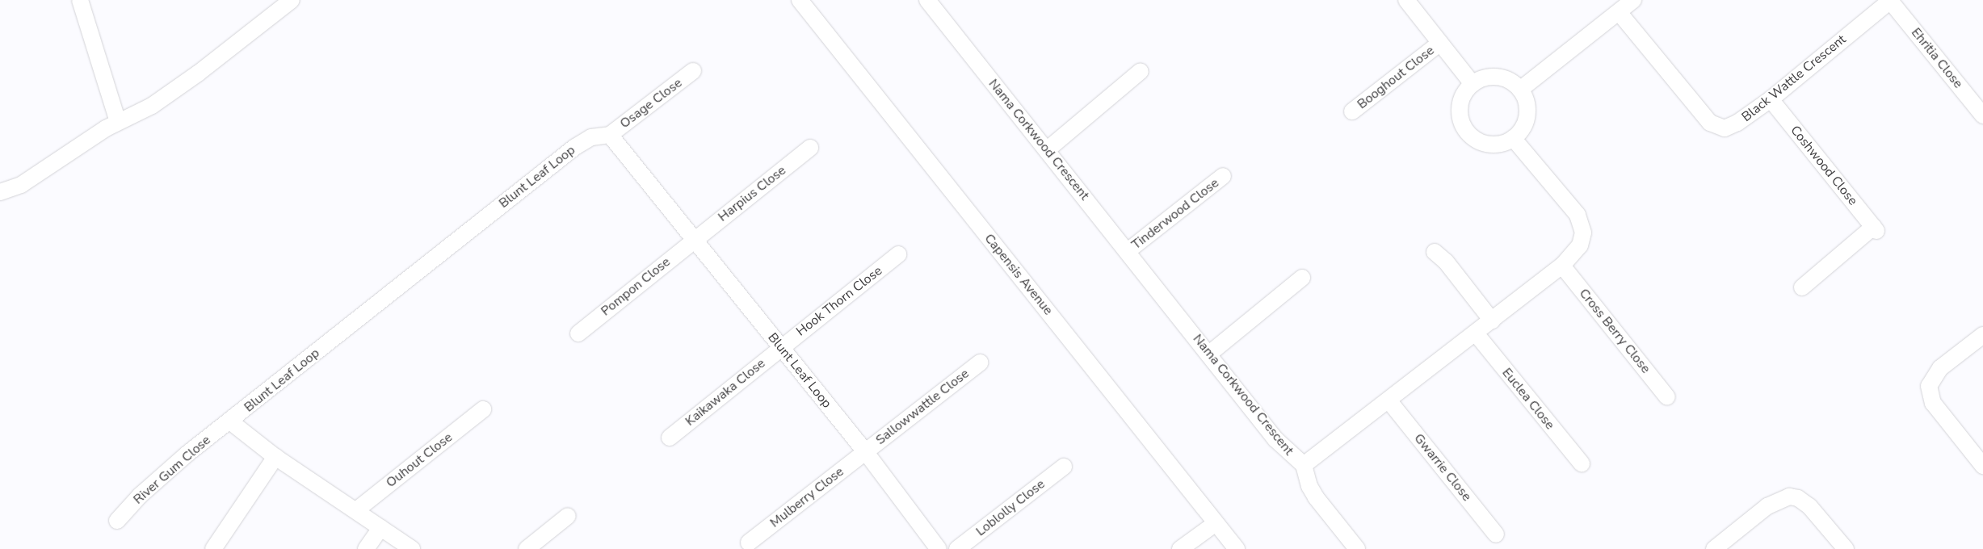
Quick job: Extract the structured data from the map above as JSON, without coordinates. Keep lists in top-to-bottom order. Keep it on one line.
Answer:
{"streets":{"street":["Ehritia Close","Booghout Close","Black Wattle Crescent","Osage Close","Nama Corkwood Crescent","Coshwood Close","Blunt Leaf Loop","Harpius Close","Tinderwood Close","Capensis Avenue","Pompon Close","Hook Thorn Close","Cross Berry Close","Kaikawaka Close","Euclea Close","Sallowwattle Close","Ouhout Close","Gwarrie Close","River Gum Close","Mulberry Close","Loblolly Close"]},"crossings":[["Ehritia Close","Black Wattle Crescent"],["Black Wattle Crescent","Coshwood Close"],["Osage Close","Blunt Leaf Loop"],["Nama Corkwood Crescent","Tinderwood Close"],["Nama Corkwood Crescent","Cross Berry Close"],["Nama Corkwood Crescent","Euclea Close"],["Nama Corkwood Crescent","Gwarrie Close"],["Blunt Leaf Loop","Harpius Close"],["Blunt Leaf Loop","Pompon Close"],["Blunt Leaf Loop","Hook Thorn Close"],["Blunt Leaf Loop","Kaikawaka Close"],["Blunt Leaf Loop","Sallowwattle Close"],["Blunt Leaf Loop","Ouhout Close"],["Blunt Leaf Loop","River Gum Close"],["Blunt Leaf Loop","Mulberry Close"],["Harpius Close","Pompon Close"],["Hook Thorn Close","Kaikawaka Close"],["Sallowwattle Close","Mulberry Close"]]}
